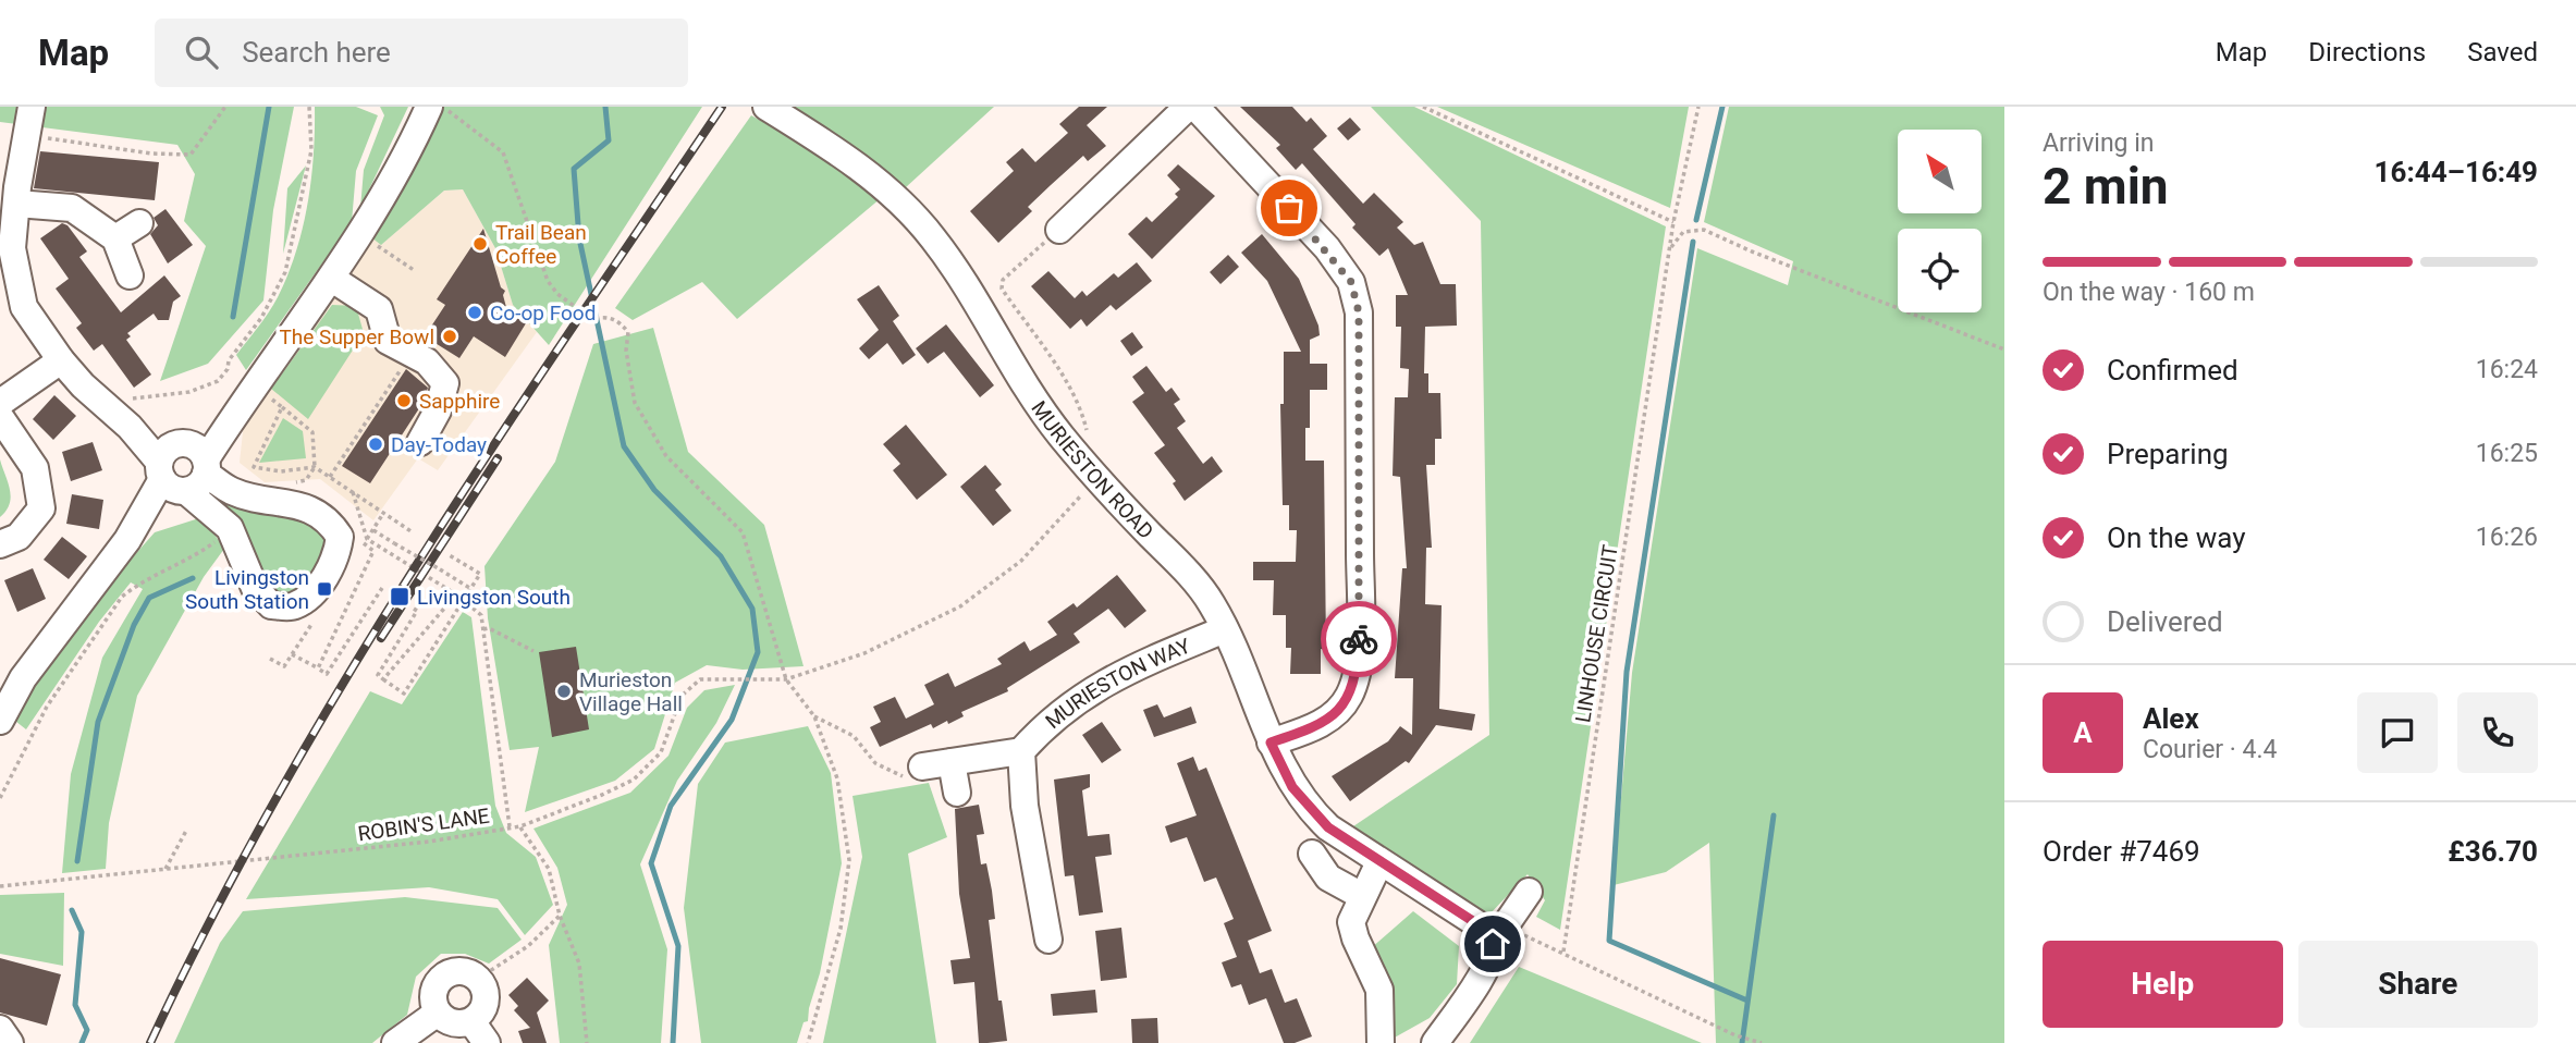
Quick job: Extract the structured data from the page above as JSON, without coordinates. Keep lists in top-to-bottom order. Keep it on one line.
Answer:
{"streets":{"street":["MURIESTON ROAD","MURIESTON WAY"],"path":["LINHOUSE CIRCUIT","ROBIN'S LANE"]},"crossings":[["MURIESTON ROAD","MURIESTON WAY"],["MURIESTON ROAD","ROBIN'S LANE"]],"places":{"other":["Trail Bean Coffee","Co-op Food","The Supper Bowl","Sapphire","Day-Today","Murieston Village Hall"],"transit":["Livingston South Station","Livingston South"]},"north":"top left","page":{"header":"Map","search":"Search here","nav":["Map","Directions","Saved"],"heading":["2 min","Arriving in","16:44–16:49"],"panel":["Alex","Courier · 4.4","Order #7469","£36.70"],"bar":"On the way · 160 m","list":[["Confirmed","16:24"],["Preparing","16:25"],["On the way","16:26"],"Delivered"],"round":"A","buttons":["Help","Share"]}}
